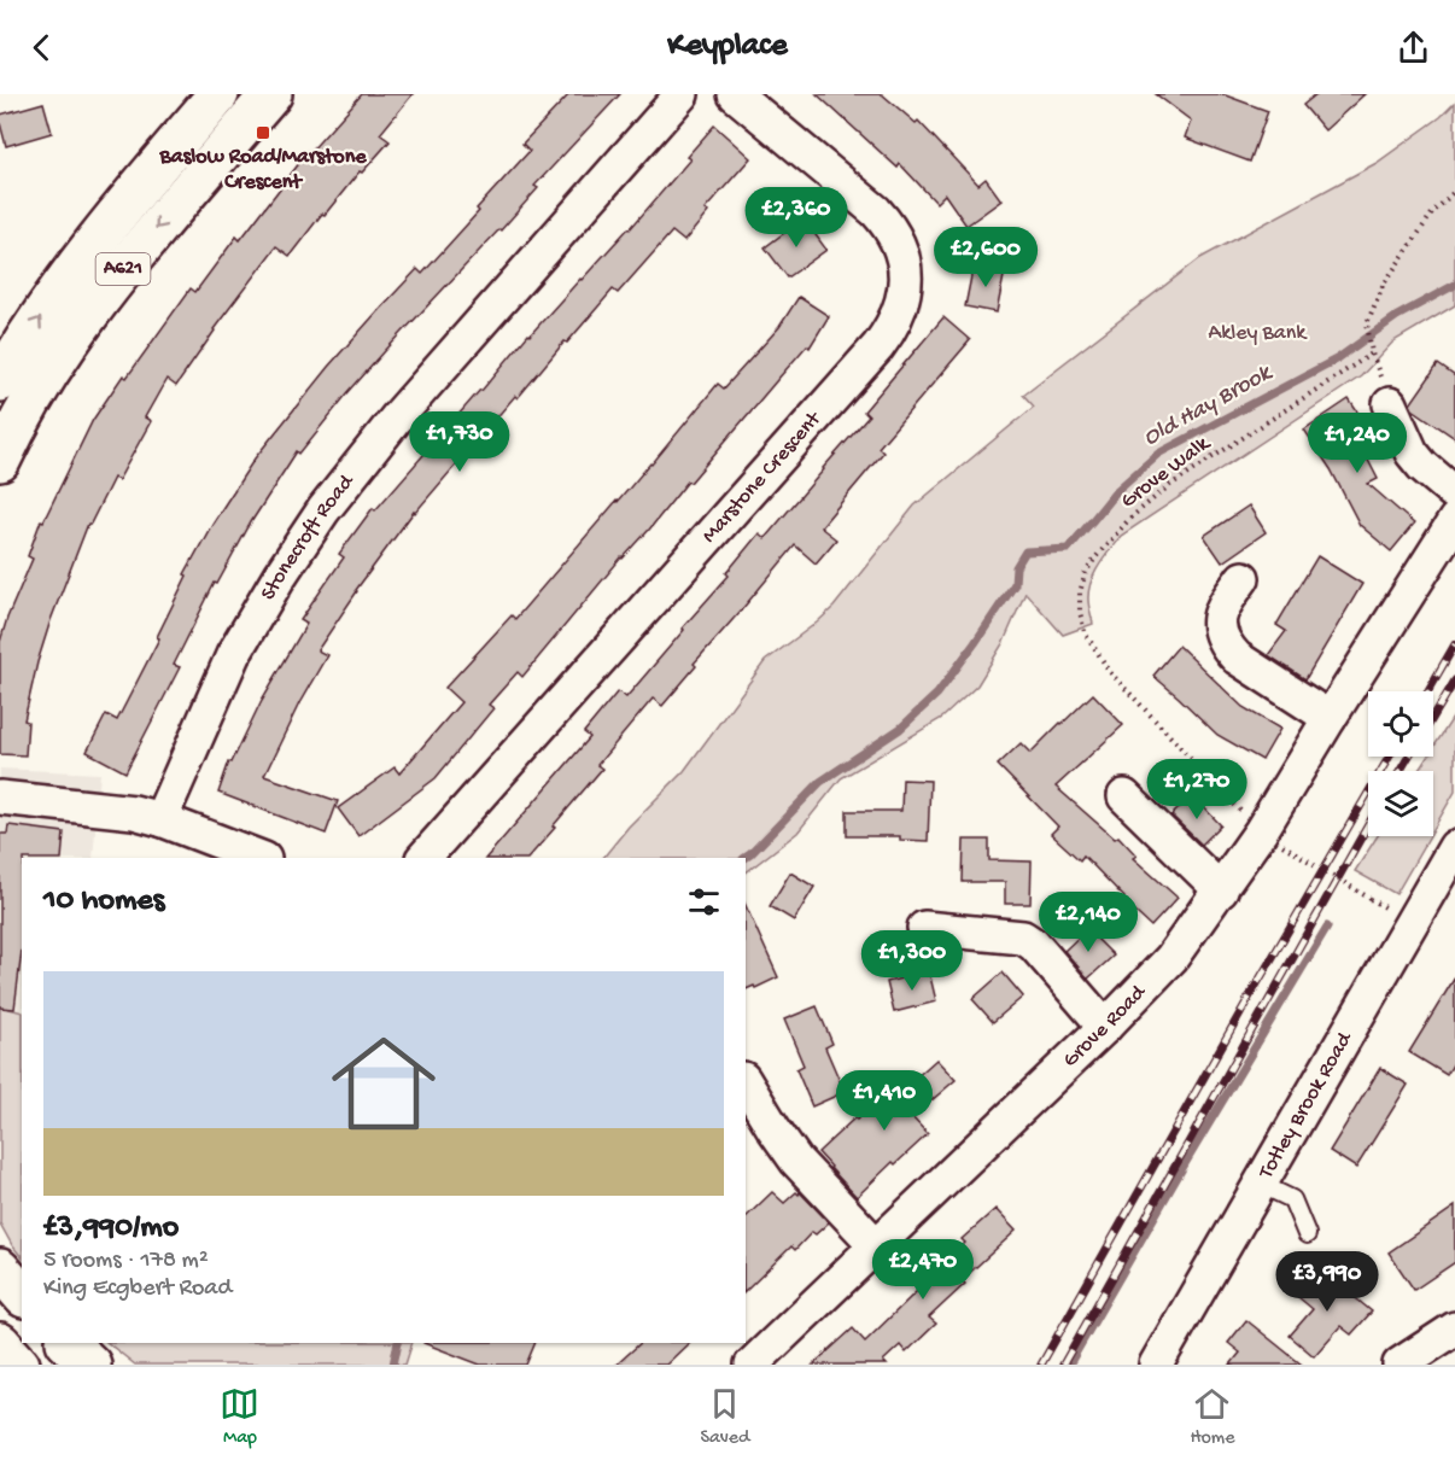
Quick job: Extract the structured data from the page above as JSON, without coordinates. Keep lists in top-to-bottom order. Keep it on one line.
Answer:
{"streets":{"main road":["A621"],"street":["Marstone Crescent","Stonecroft Road","Grove Road","Totley Brook Road"],"path":["Grove Walk"]},"crossings":[["Grove Walk","Grove Road"]],"water":["Old Hay Brook"],"parks":["Akley Bank"],"places":{"transit":["Baslow Road/Marstone Crescent"]},"page":{"header":"Keyplace","price":["£2,360","£2,600","£1,730","£1,240","£1,270","£2,140","£1,300","£1,410","£2,470","£3,990"],"heading":"10 homes","list":[{"name":"£3,990/mo","note":"5 rooms · 178 m² · King Ecgbert Road"}],"tabs":["Map","Saved","Home"]}}
